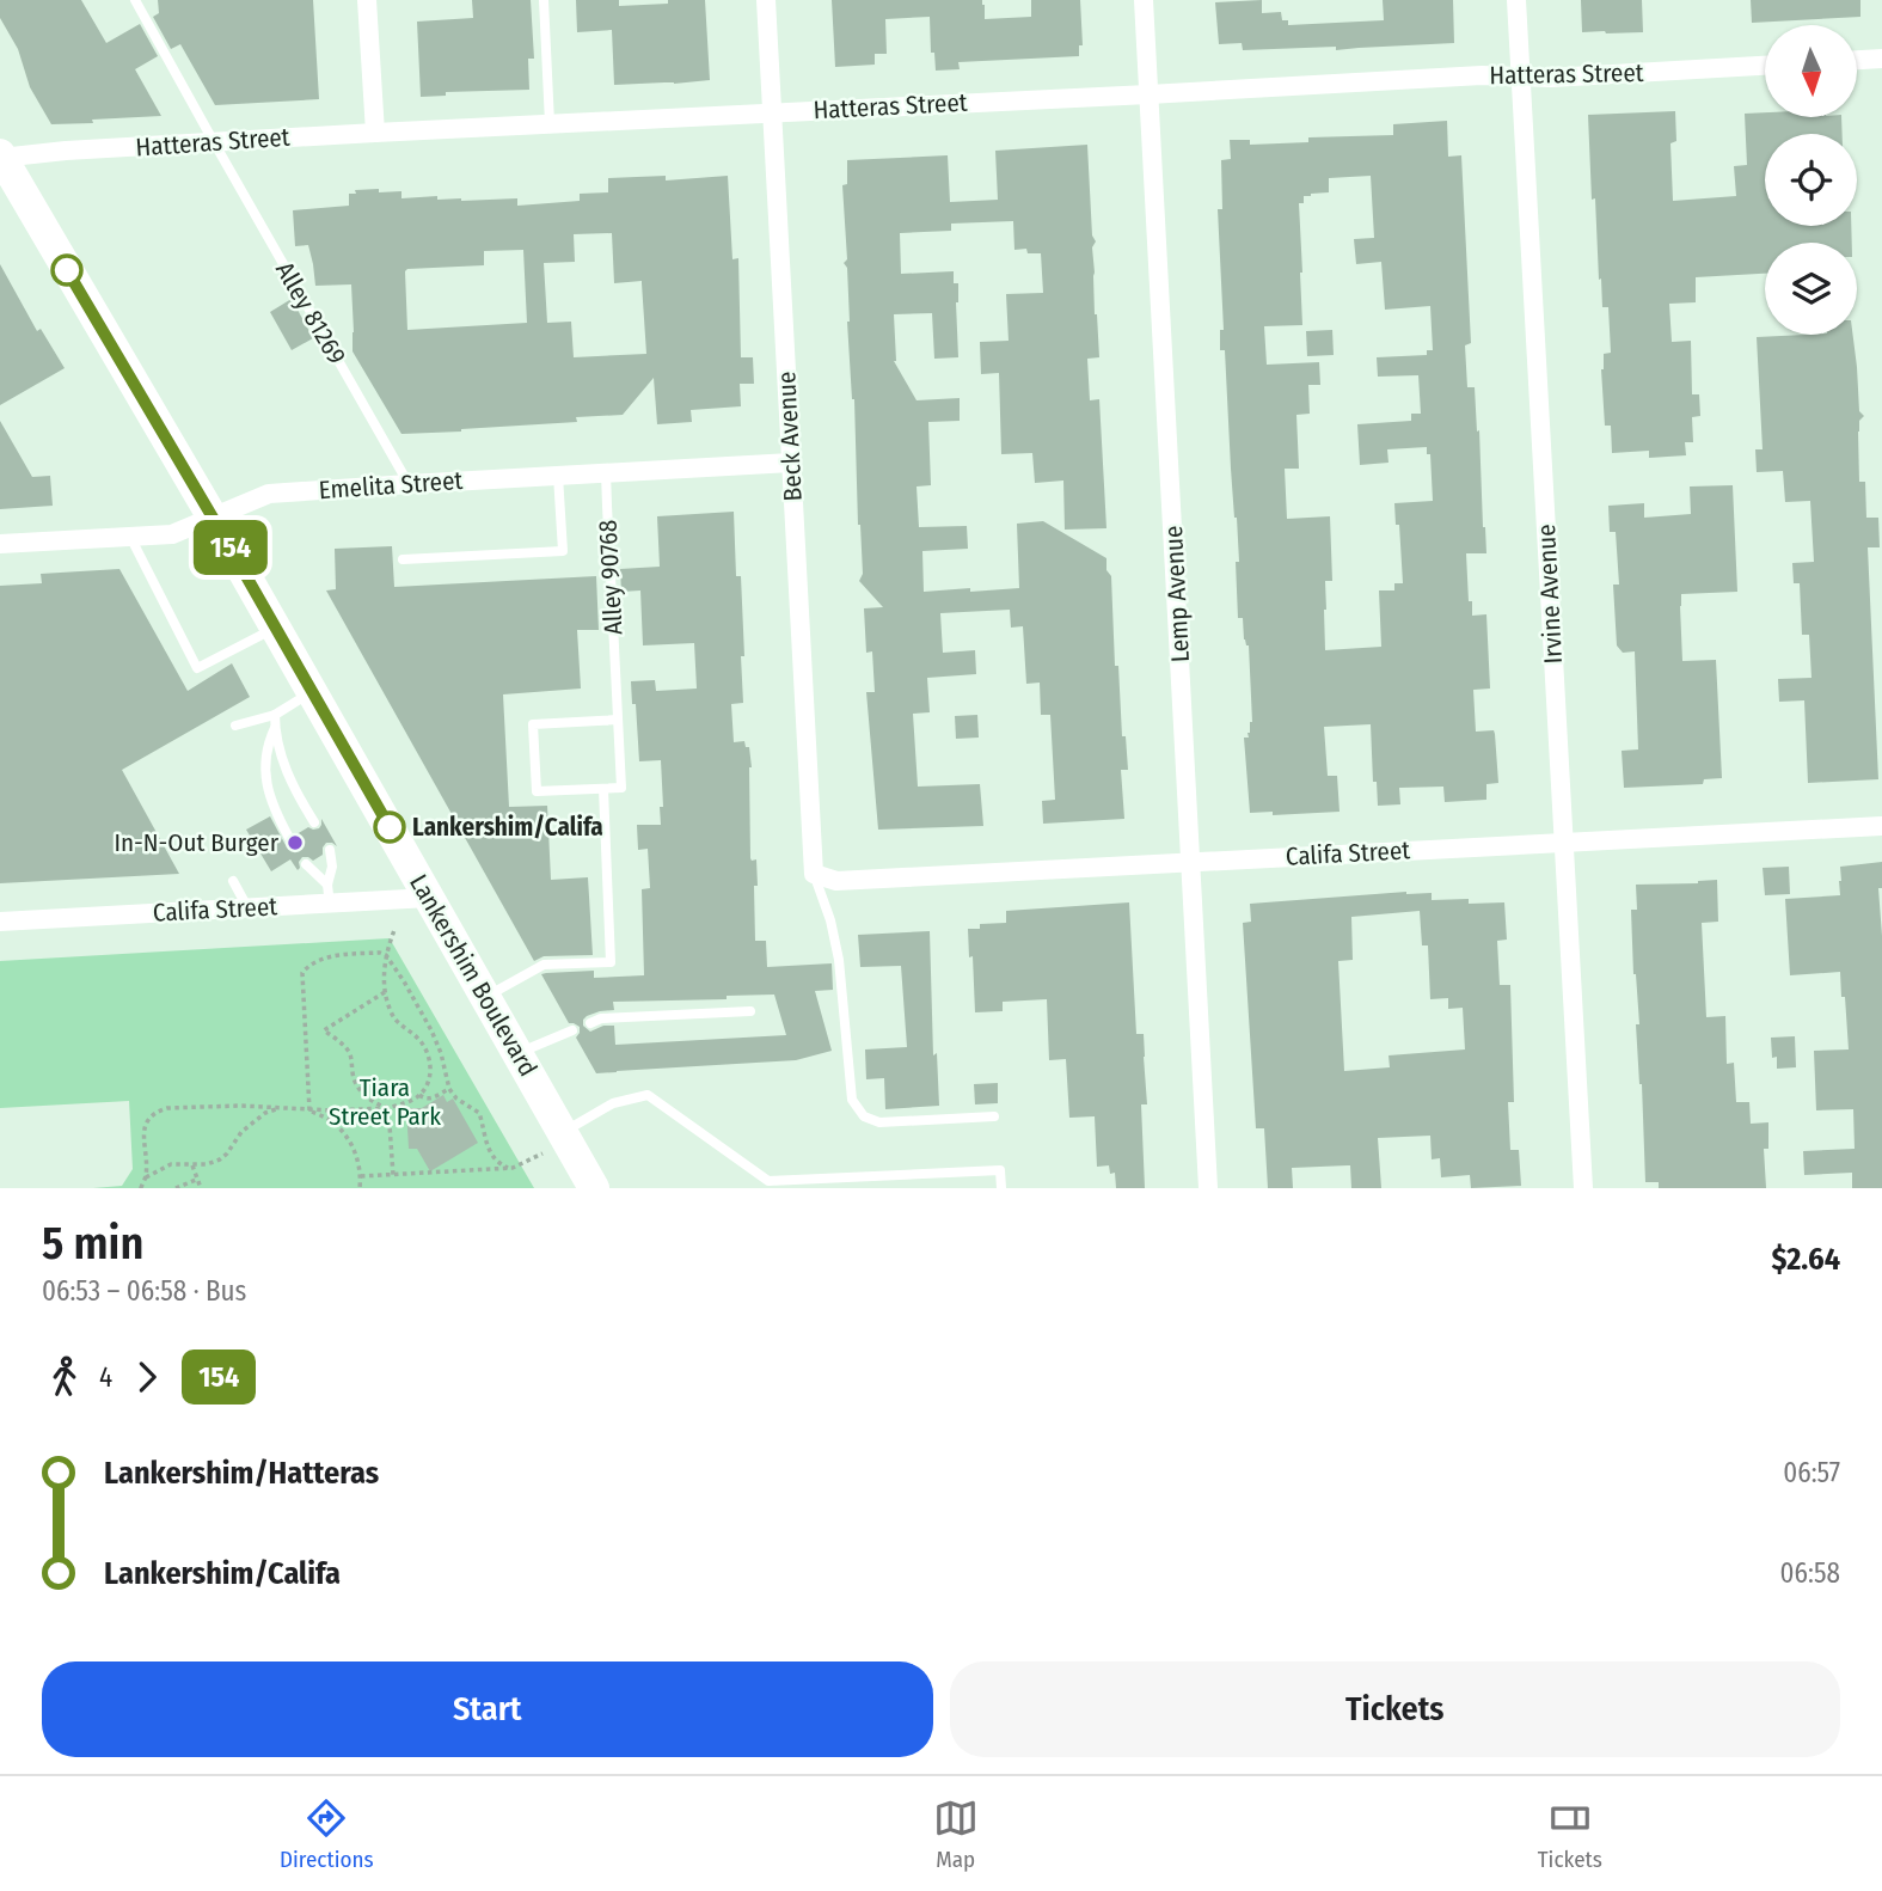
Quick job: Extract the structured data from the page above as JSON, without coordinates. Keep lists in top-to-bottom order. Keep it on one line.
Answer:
{"streets":{"main road":["Lankershim Boulevard"],"street":["Hatteras Street","Beck Avenue","Emelita Street","Lemp Avenue","Irvine Avenue","Califa Street"],"lane":["Alley 81269","Alley 90768"]},"crossings":[["Hatteras Street","Alley 81269"],["Hatteras Street","Beck Avenue"],["Hatteras Street","Lemp Avenue"],["Hatteras Street","Irvine Avenue"],["Hatteras Street","Lankershim Boulevard"],["Alley 81269","Emelita Street"],["Beck Avenue","Emelita Street"],["Beck Avenue","Califa Street"],["Emelita Street","Alley 90768"],["Emelita Street","Lankershim Boulevard"],["Lemp Avenue","Califa Street"],["Irvine Avenue","Califa Street"],["Califa Street","Lankershim Boulevard"]],"parks":["Tiara Street Park"],"places":["Lankershim/Califa","In-N-Out Burger"],"lines":["bus line 154"],"north":"bottom","page":{"on_map":"154","heading":["5 min","06:53 – 06:58 · Bus","$2.64"],"legs":["4","154"],"list":[{"name":"Lankershim/Hatteras","value":"06:57"},{"name":"Lankershim/Califa","value":"06:58"}],"buttons":["Start","Tickets"],"tabs":["Directions","Map","Tickets"]}}
